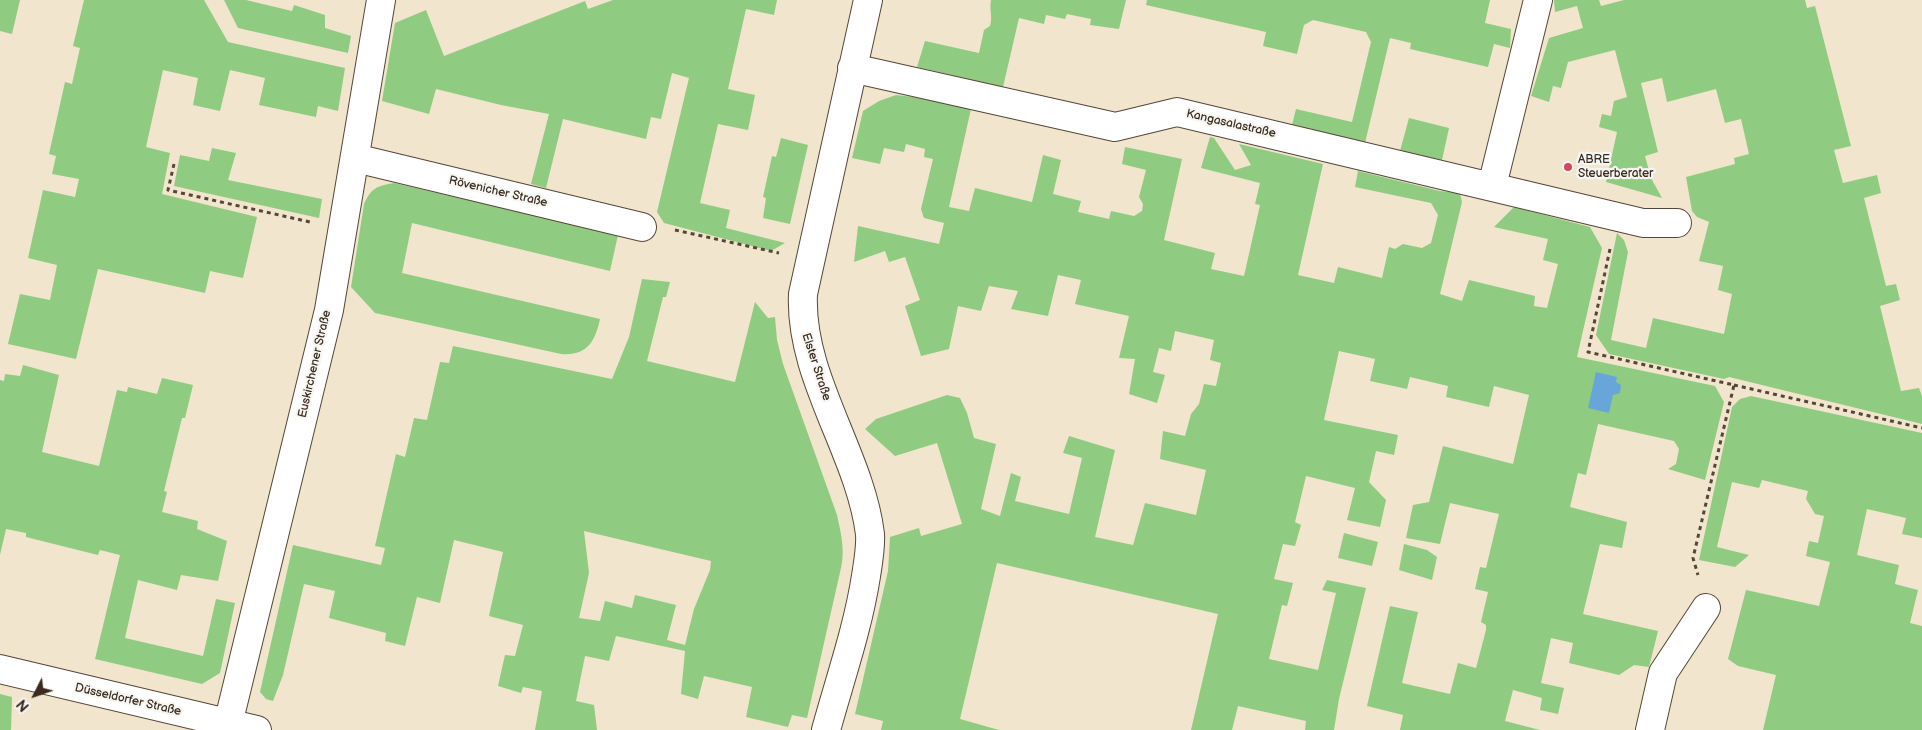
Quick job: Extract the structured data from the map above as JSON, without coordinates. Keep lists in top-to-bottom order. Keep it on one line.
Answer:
{"streets":{"street":["Kangasalastraße","Rövenicher Straße","Euskirchener Straße","Elster Straße","Düsseldorfer Straße"]},"crossings":[["Kangasalastraße","Elster Straße"],["Rövenicher Straße","Euskirchener Straße"],["Euskirchener Straße","Düsseldorfer Straße"]],"places":["ABRE Steuerberater"],"north":"bottom left"}
